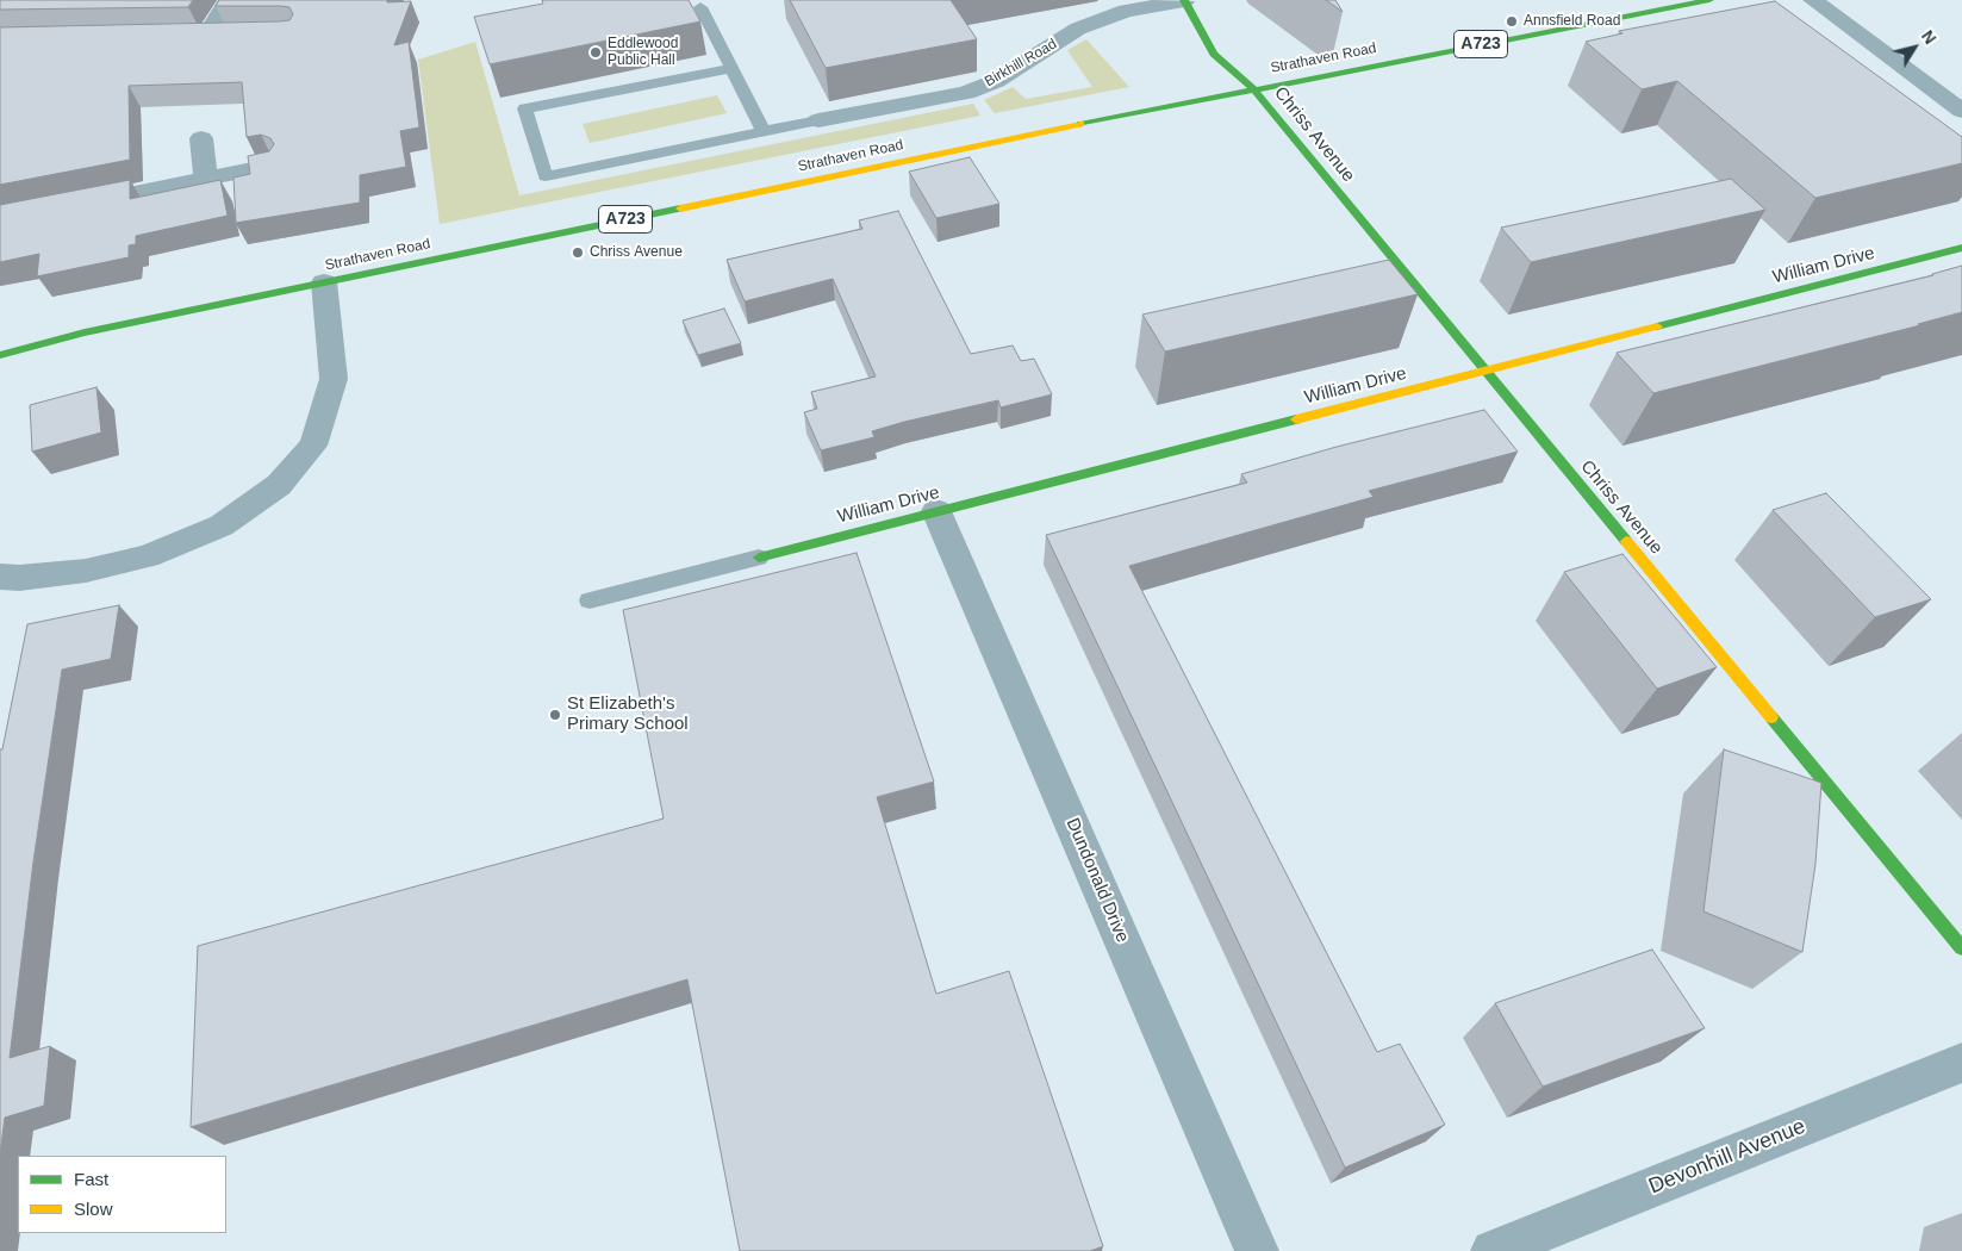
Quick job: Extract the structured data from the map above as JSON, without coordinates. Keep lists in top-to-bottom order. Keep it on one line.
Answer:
{"streets":{"street":["A723","Strathaven Road","Birkhill Road","Chriss Avenue","William Drive","Dundonald Drive","Devonhill Avenue"]},"crossings":[["Strathaven Road","Chriss Avenue"],["Chriss Avenue","William Drive"],["William Drive","Dundonald Drive"]],"places":["Annsfield Road","Eddlewood Public Hall","Chriss Avenue","St Elizabeth's Primary School"],"legend":["Fast","Slow"],"north":"top right"}
